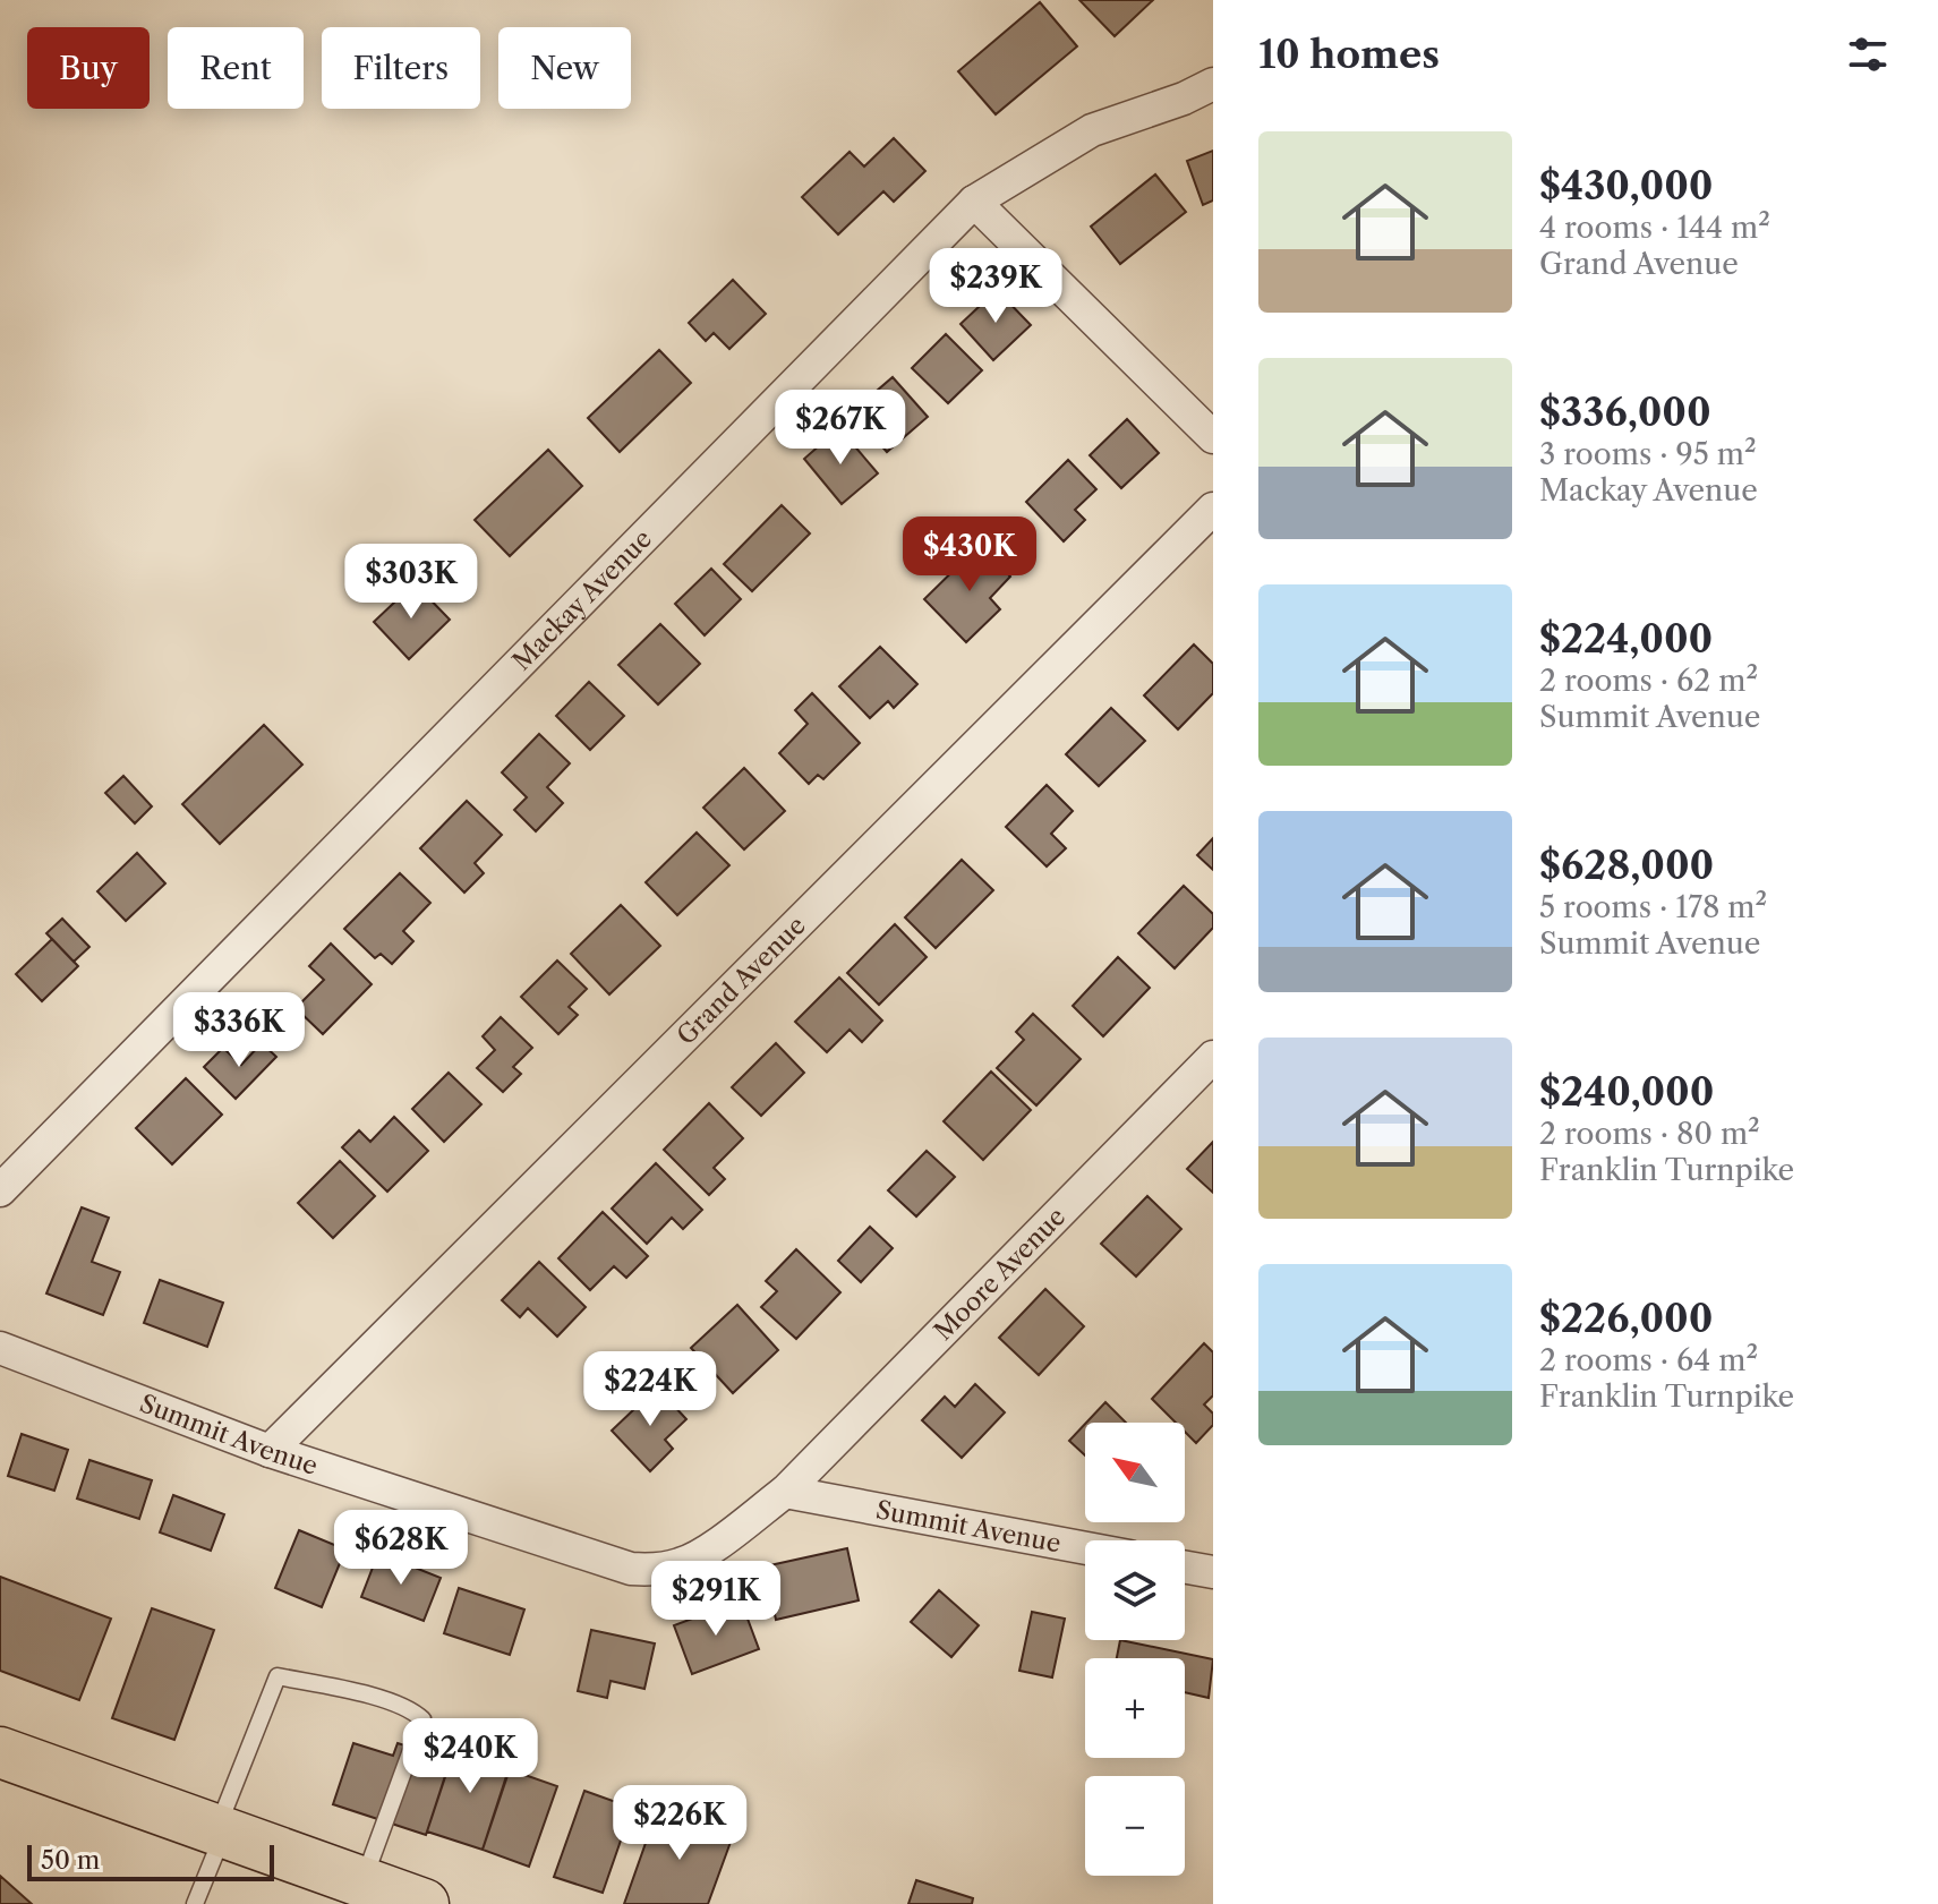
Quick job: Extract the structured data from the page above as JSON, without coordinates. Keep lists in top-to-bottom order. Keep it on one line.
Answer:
{"streets":{"street":["Mackay Avenue","Grand Avenue","Moore Avenue","Summit Avenue"]},"crossings":[["Grand Avenue","Summit Avenue"],["Moore Avenue","Summit Avenue"]],"scale_bar":"50 m","north":"top left","page":{"heading":"10 homes","chip":["Buy","Rent","Filters","New"],"list":[{"name":"$430,000","note":"4 rooms · 144 m² · Grand Avenue"},{"name":"$336,000","note":"3 rooms · 95 m² · Mackay Avenue"},{"name":"$224,000","note":"2 rooms · 62 m² · Summit Avenue"},{"name":"$628,000","note":"5 rooms · 178 m² · Summit Avenue"},{"name":"$240,000","note":"2 rooms · 80 m² · Franklin Turnpike"},{"name":"$226,000","note":"2 rooms · 64 m² · Franklin Turnpike"}],"price":["$239K","$267K","$430K","$303K","$336K","$224K","$628K","$291K","$240K","$226K"],"map_buttons":["+","−"],"scale":"50 m"}}
